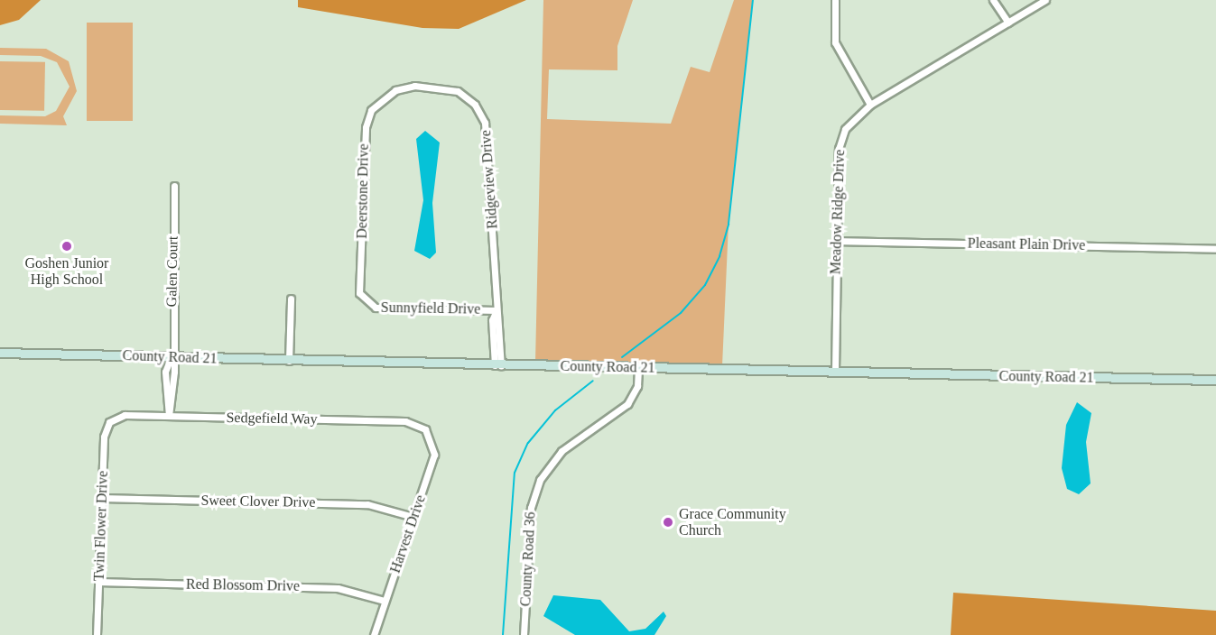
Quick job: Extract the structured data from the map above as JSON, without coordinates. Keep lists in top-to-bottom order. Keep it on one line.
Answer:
{"streets":{"street":["Ridgeview Drive","Deerstone Drive","Meadow Ridge Drive","Pleasant Plain Drive","Galen Court","Sunnyfield Drive","County Road 21","Sedgefield Way","Sweet Clover Drive","Twin Flower Drive","Harvest Drive","County Road 36","Red Blossom Drive"]},"crossings":[["Ridgeview Drive","Deerstone Drive"],["Ridgeview Drive","Sunnyfield Drive"],["Ridgeview Drive","County Road 21"],["Deerstone Drive","Sunnyfield Drive"],["Meadow Ridge Drive","Pleasant Plain Drive"],["Meadow Ridge Drive","County Road 21"],["Galen Court","County Road 21"],["Galen Court","Sedgefield Way"],["County Road 21","County Road 36"],["Sedgefield Way","Twin Flower Drive"],["Sedgefield Way","Harvest Drive"],["Sweet Clover Drive","Twin Flower Drive"],["Sweet Clover Drive","Harvest Drive"],["Twin Flower Drive","Red Blossom Drive"],["Harvest Drive","Red Blossom Drive"]],"places":["Goshen Junior High School","Grace Community Church"]}
